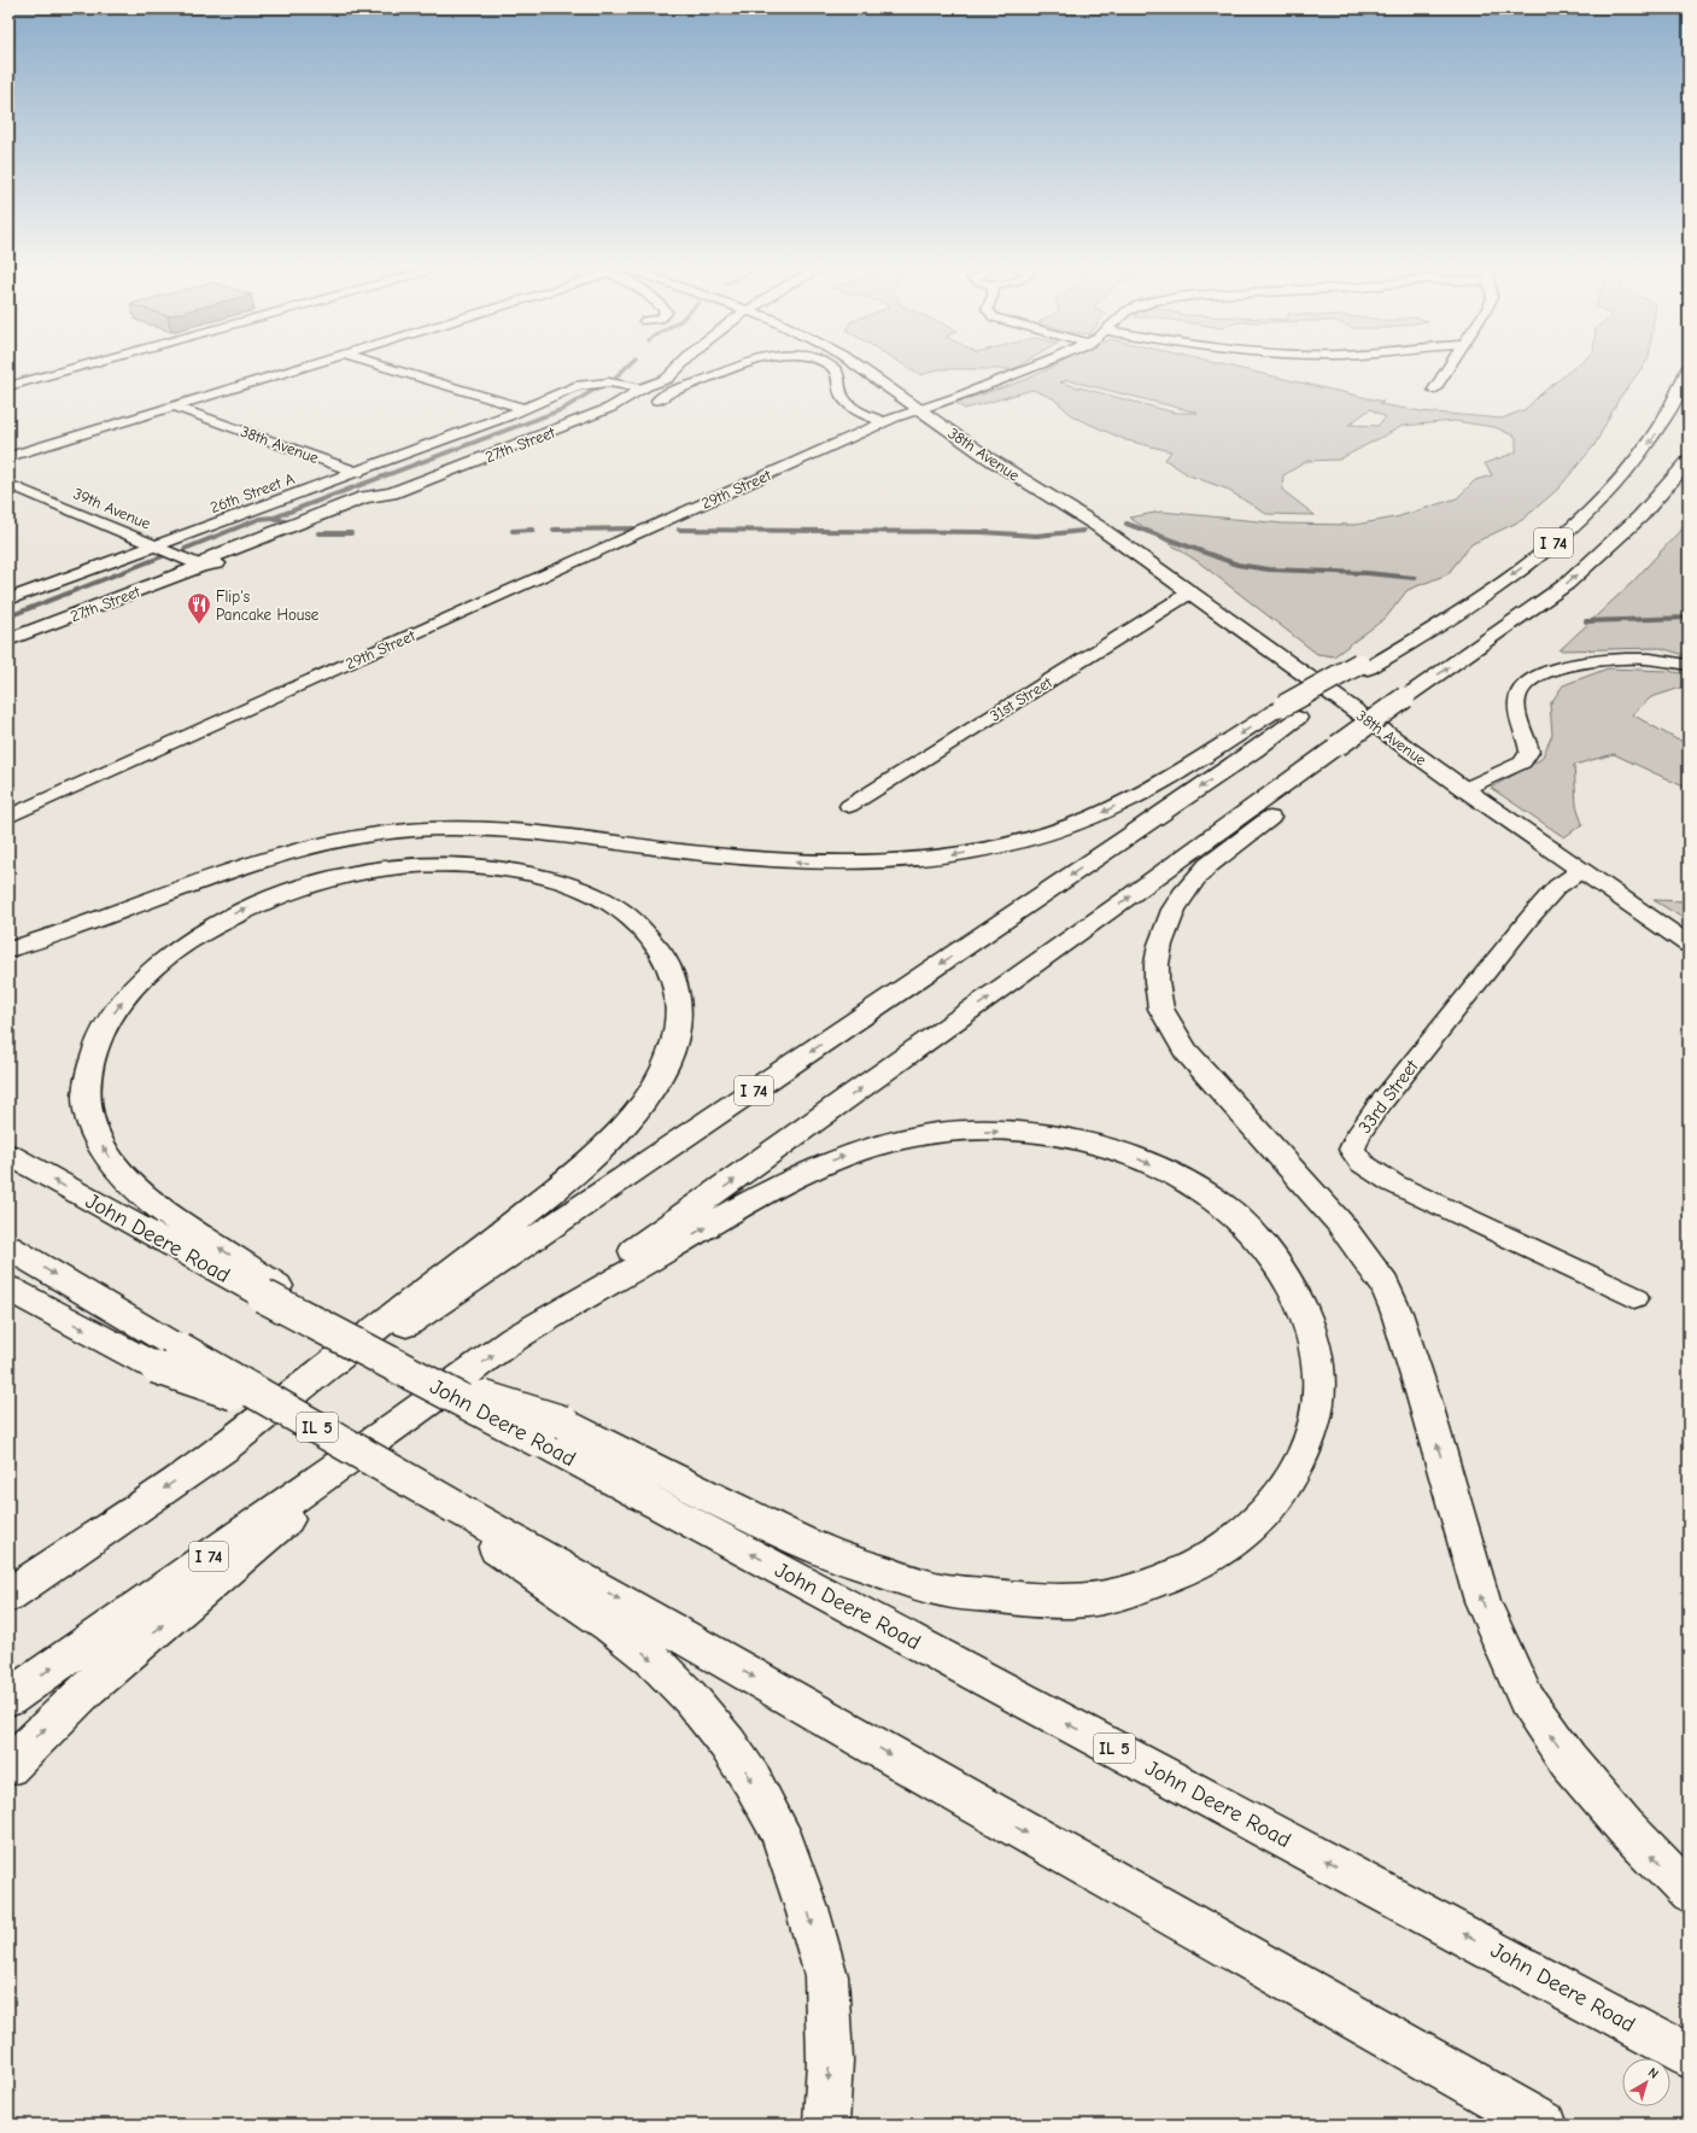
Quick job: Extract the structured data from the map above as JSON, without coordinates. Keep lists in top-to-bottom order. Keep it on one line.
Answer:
{"streets":{"main road":["38th Avenue","27th Street","I 74","John Deere Road","IL 5"],"street":["29th Street","26th Street A","39th Avenue","31st Street","33rd Street"]},"crossings":[["38th Avenue","29th Street"],["38th Avenue","26th Street A"],["38th Avenue","31st Street"],["38th Avenue","33rd Street"],["27th Street","26th Street A"],["27th Street","39th Avenue"],["26th Street A","39th Avenue"]],"places":{"restaurant":["Flip's Pancake House"]},"north":"top right"}
